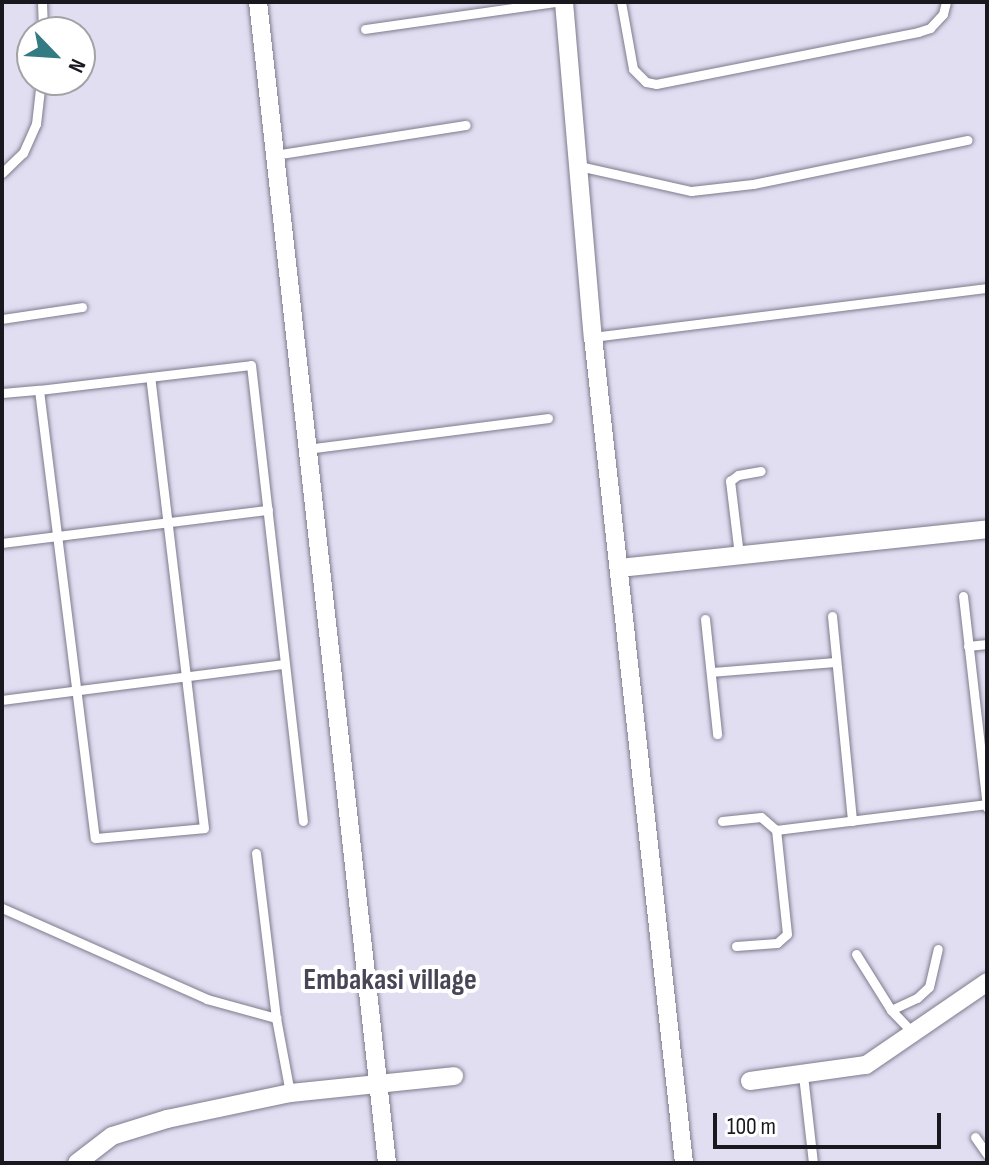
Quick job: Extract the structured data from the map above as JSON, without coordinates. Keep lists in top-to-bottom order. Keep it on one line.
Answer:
{"districts":["Embakasi village"],"scale_bar":"100 m","north":"bottom right"}
